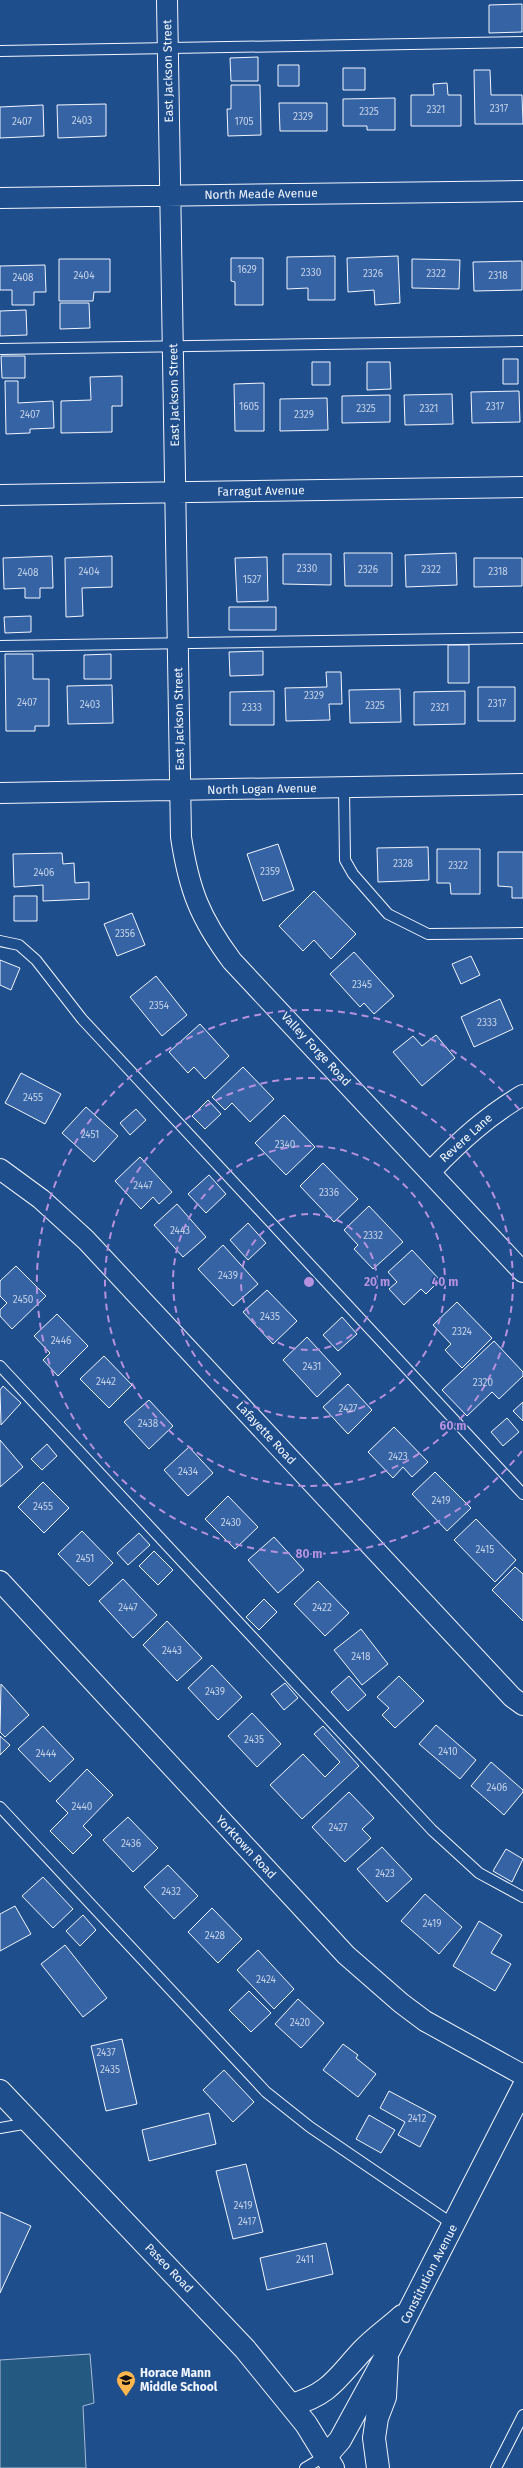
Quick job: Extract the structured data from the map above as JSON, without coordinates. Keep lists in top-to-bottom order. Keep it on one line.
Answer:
{"streets":{"main road":["Paseo Road","Constitution Avenue"],"street":["East Jackson Street","North Meade Avenue","Farragut Avenue","North Logan Avenue","Valley Forge Road","Revere Lane","Lafayette Road","Yorktown Road"]},"crossings":[["East Jackson Street","North Meade Avenue"],["East Jackson Street","Farragut Avenue"],["East Jackson Street","North Logan Avenue"],["East Jackson Street","Valley Forge Road"],["North Logan Avenue","Valley Forge Road"],["Valley Forge Road","Revere Lane"],["Paseo Road","Constitution Avenue"]],"places":{"school or university":["Horace Mann Middle School"]},"house_numbers":["2317","2321","2325","2329","2403","2407","1705","1629","2330","2326","2322","2404","2318","2408","1605","2317","2325","2321","2407","2329","2330","2326","2322","2404","2318","2408","1527","2329","2407","2317","2403","2325","2333","2321","2328","2322","2359","2406","2356","2345","2354","2333","2455","2451","2340","2447","2336","2443","2332","2439","2450","2435","2324","2446","2431","2442","2320","2427","2438","2423","2434","2419","2455","2430","2415","2451","2447","2422","2443","2418","2439","2435","2410","2444","2406","2440","2427","2436","2423","2432","2419","2428","2424","2420","2437","2435","2412","2419","2417","2411"],"rings":["20 m","40 m","60 m","80 m"]}
